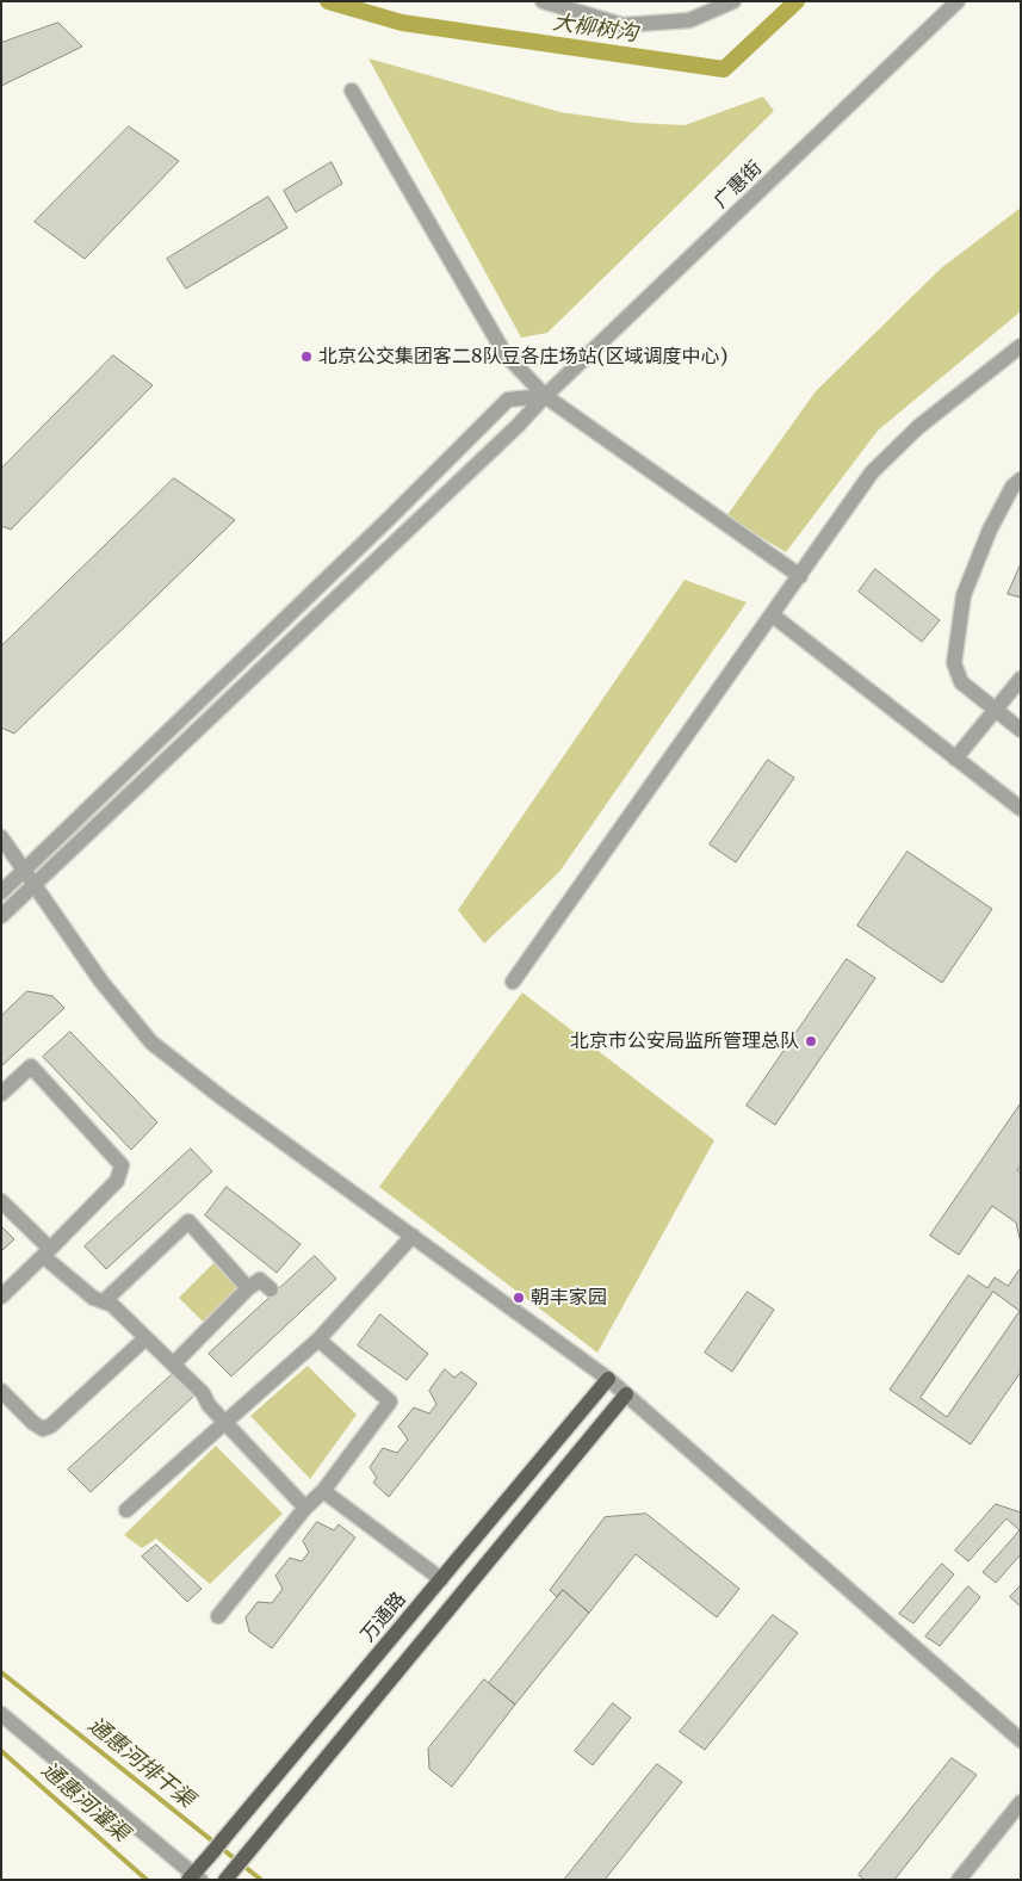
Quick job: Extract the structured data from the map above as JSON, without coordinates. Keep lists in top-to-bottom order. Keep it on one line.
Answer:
{"streets":{"main road":["万通路"],"street":["广惠街"]},"water":["大柳树沟","通惠河排干渠","通惠河灌渠"],"places":["北京公交集团客二8队豆各庄场站(区域调度中心)","北京市公安局监所管理总队","朝丰家园"]}
